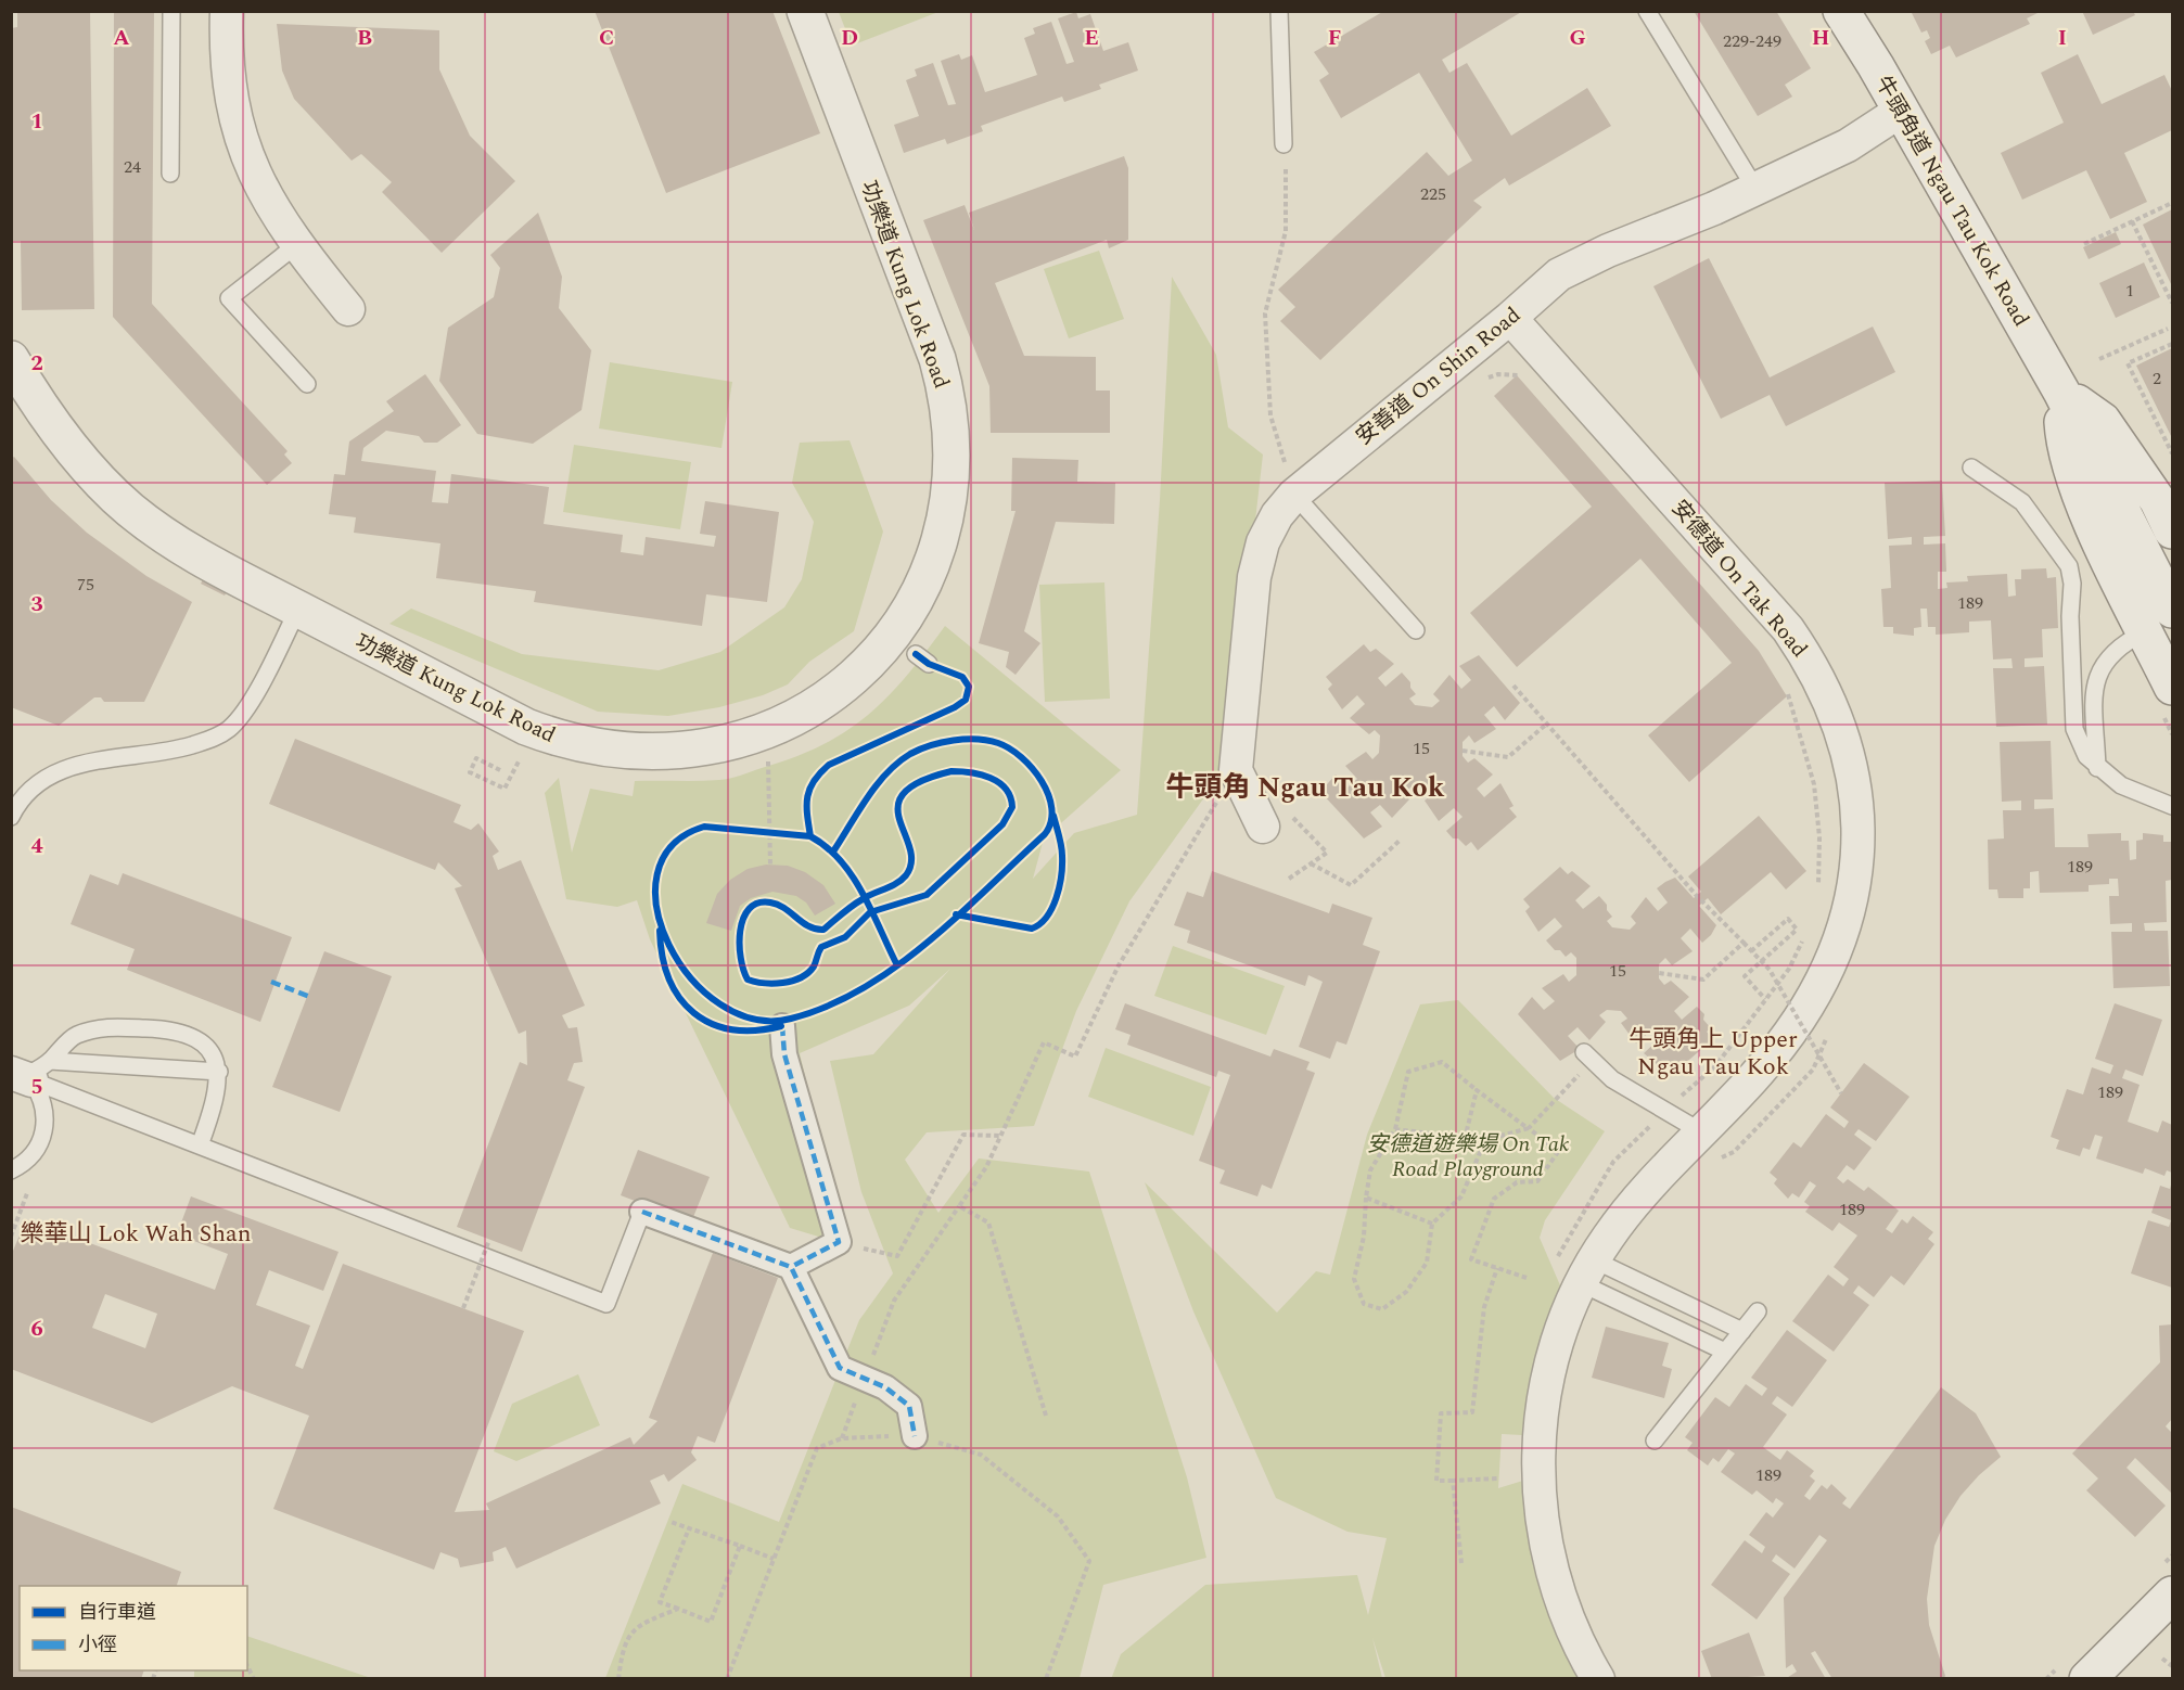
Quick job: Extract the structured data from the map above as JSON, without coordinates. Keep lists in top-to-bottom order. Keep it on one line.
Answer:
{"streets":{"street":["牛頭角道 Ngau Tau Kok Road","功樂道 Kung Lok Road","安善道 On Shin Road","安德道 On Tak Road"]},"crossings":[["牛頭角道 Ngau Tau Kok Road","安善道 On Shin Road"],["安善道 On Shin Road","安德道 On Tak Road"]],"districts":["牛頭角 Ngau Tau Kok","牛頭角上 Upper Ngau Tau Kok","樂華山 Lok Wah Shan"],"parks":["安德道遊樂場 On Tak Road Playground"],"house_numbers":["229-249","24","225","1","2","75","189","15","189","15","189","189","189"],"legend":["自行車道","小徑"],"grid":{"columns":["A","B","C","D","E","F","G","H","I"],"rows":["1","2","3","4","5","6"]}}
